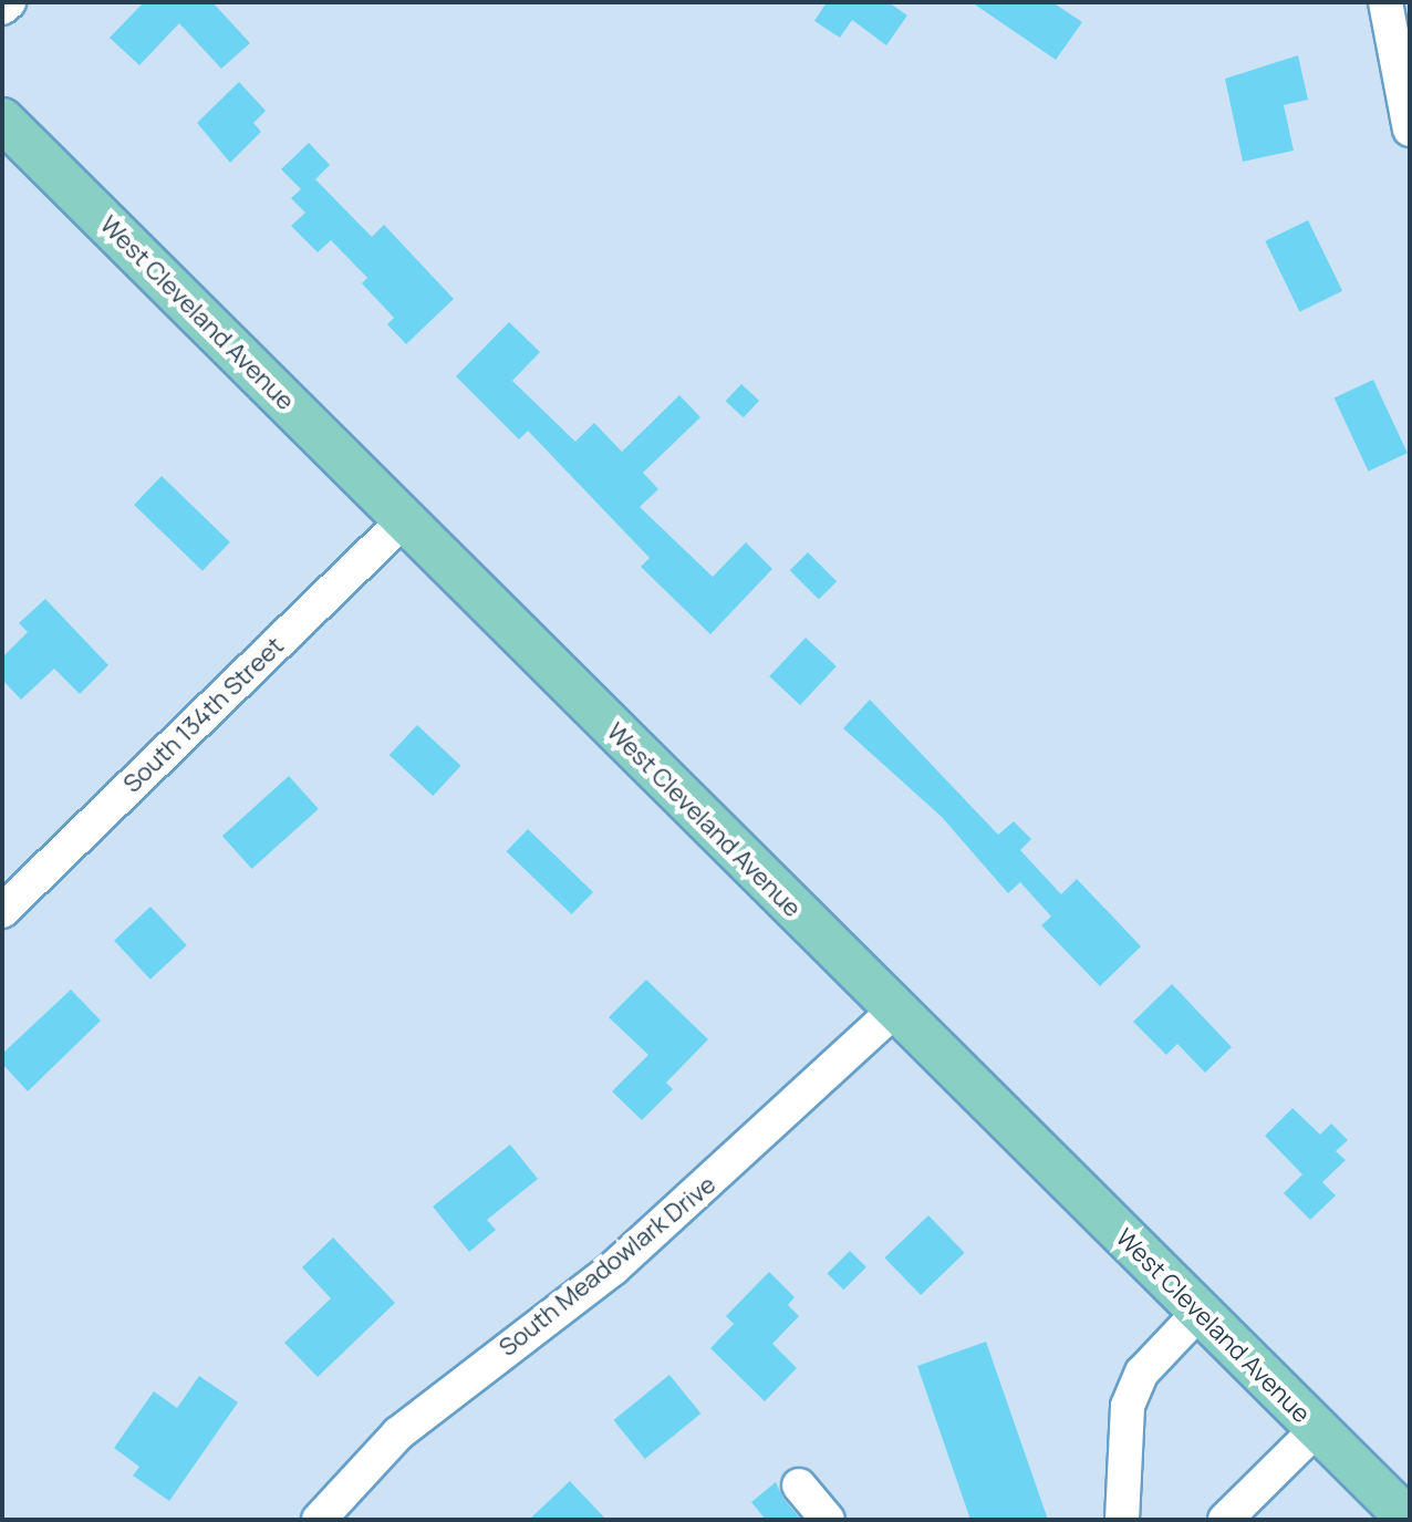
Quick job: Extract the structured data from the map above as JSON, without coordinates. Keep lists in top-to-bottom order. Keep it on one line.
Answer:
{"streets":{"main road":["West Cleveland Avenue"],"street":["South 134th Street","South Meadowlark Drive"]},"crossings":[["West Cleveland Avenue","South 134th Street"],["West Cleveland Avenue","South Meadowlark Drive"]]}
